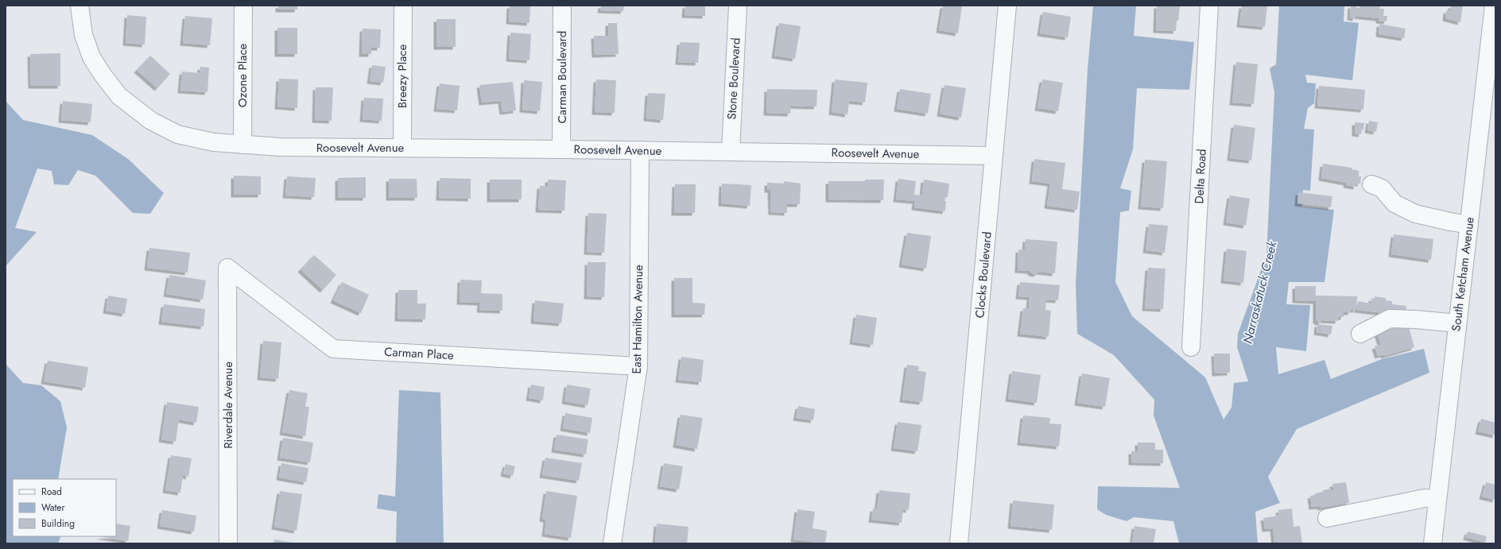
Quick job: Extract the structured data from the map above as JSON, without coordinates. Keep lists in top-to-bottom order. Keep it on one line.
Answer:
{"streets":{"street":["Ozone Place","Breezy Place","Carman Boulevard","Stone Boulevard","Roosevelt Avenue","Delta Road","South Ketcham Avenue","Clocks Boulevard","East Hamilton Avenue","Carman Place","Riverdale Avenue"]},"crossings":[["Ozone Place","Roosevelt Avenue"],["Breezy Place","Roosevelt Avenue"],["Carman Boulevard","Roosevelt Avenue"],["Stone Boulevard","Roosevelt Avenue"],["Roosevelt Avenue","Clocks Boulevard"],["Roosevelt Avenue","East Hamilton Avenue"],["East Hamilton Avenue","Carman Place"],["Carman Place","Riverdale Avenue"]],"water":["Narraskatuck Creek"],"legend":["Road","Water","Building"]}
